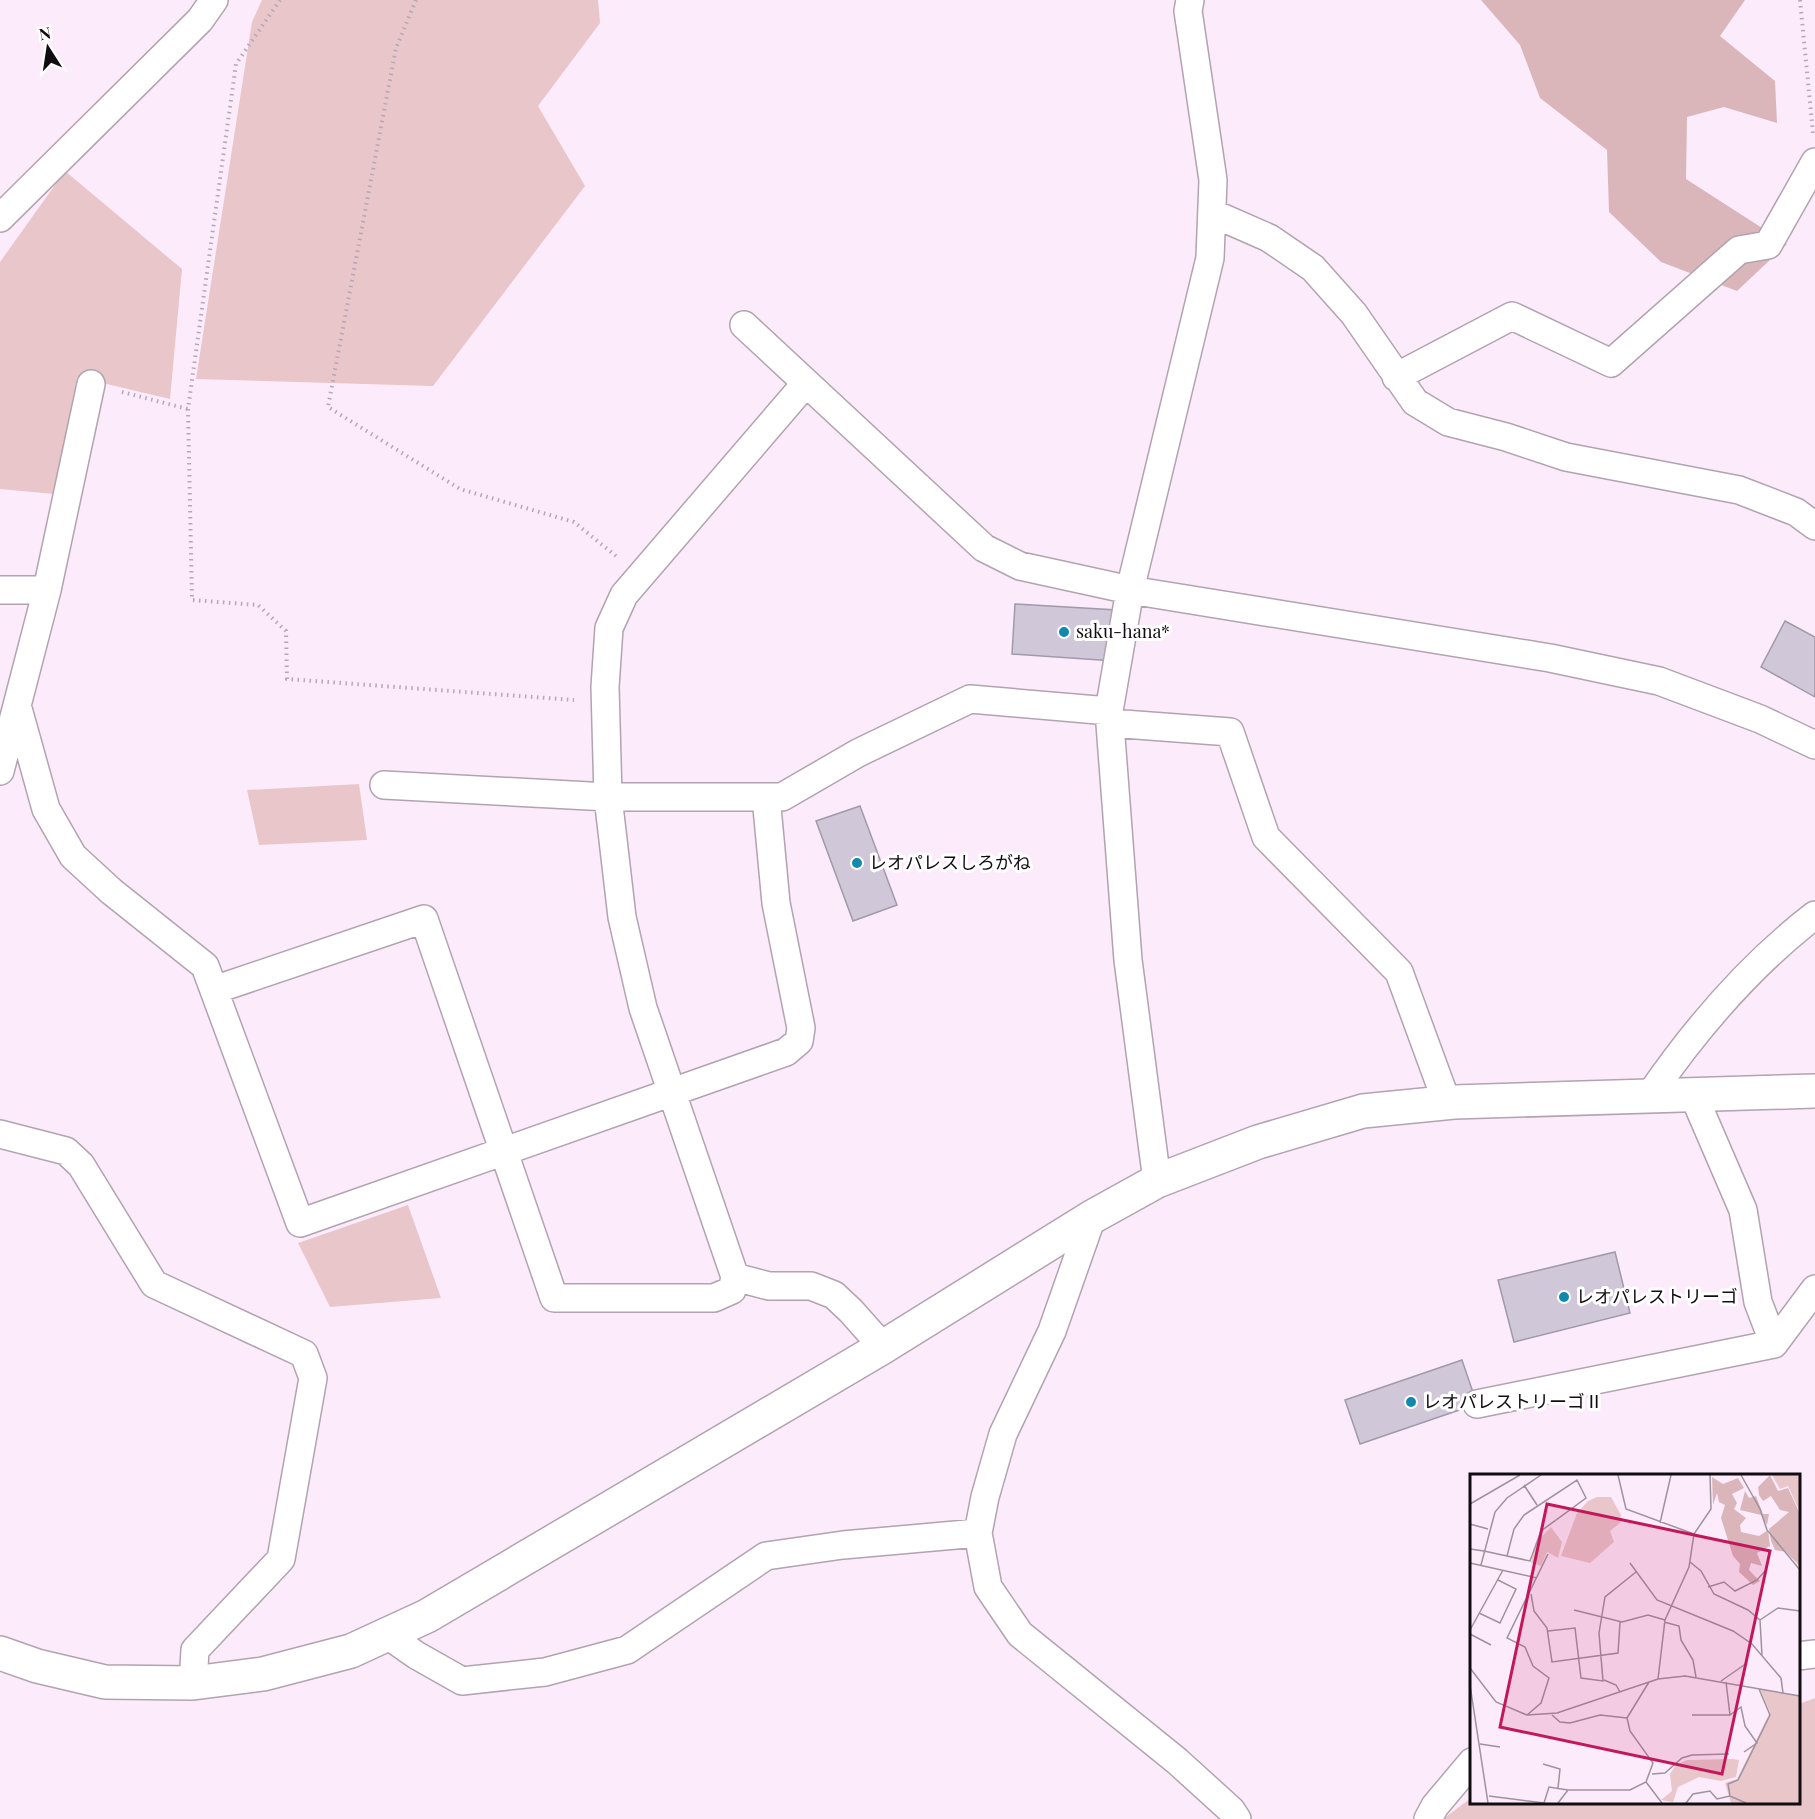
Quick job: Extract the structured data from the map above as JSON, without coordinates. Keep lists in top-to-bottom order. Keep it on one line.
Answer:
{"places":["saku-hana*","レオパレスしろがね","レオパレストリーゴ","レオパレストリーゴⅡ"],"north":"top"}
